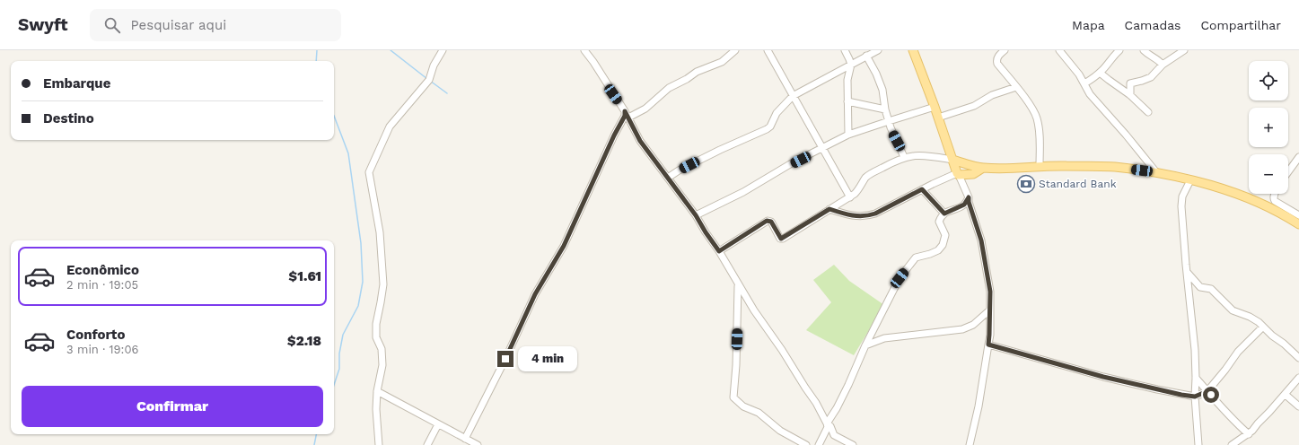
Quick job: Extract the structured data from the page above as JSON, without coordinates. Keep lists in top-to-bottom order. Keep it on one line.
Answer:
{"places":{"bank":["Standard Bank"]},"page":{"header":"Swyft","search":"Pesquisar aqui","nav":["Mapa","Camadas","Compartilhar"],"map_buttons":["+","−"],"banner":["Embarque","Destino"],"list":[{"name":"Econômico","note":"2 min · 19:05","value":"$1.61"},{"name":"Conforto","note":"3 min · 19:06","value":"$2.18"}],"bubble":"4 min","buttons":"Confirmar"}}
